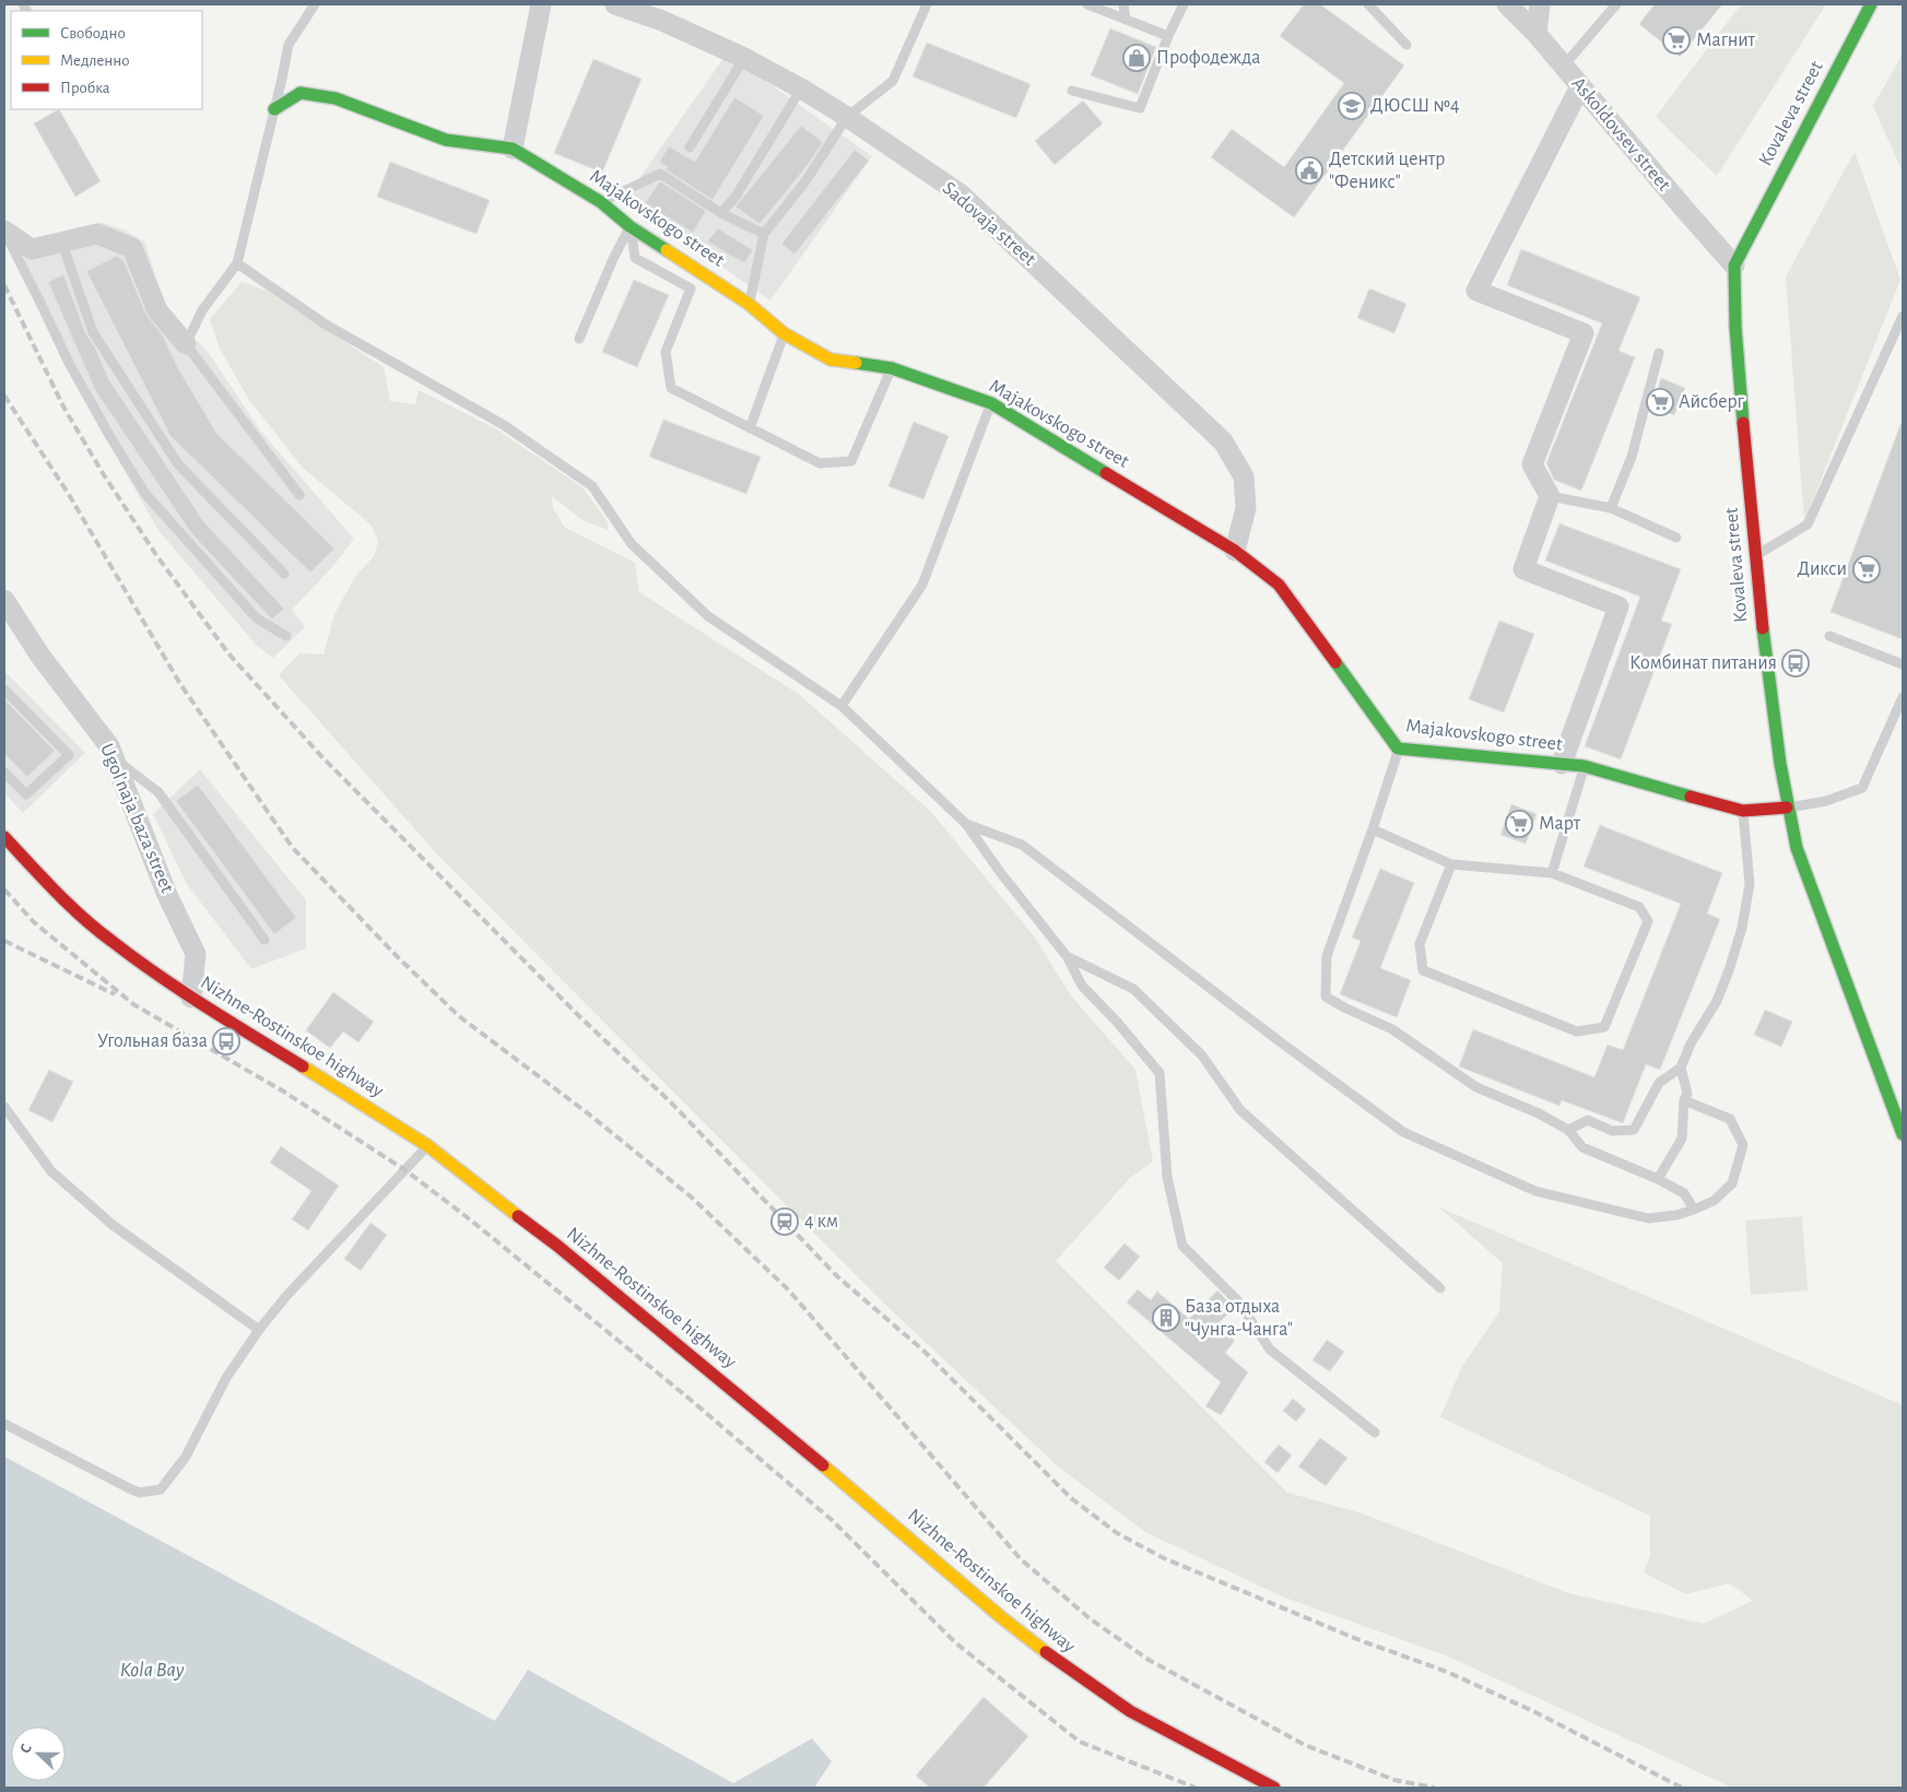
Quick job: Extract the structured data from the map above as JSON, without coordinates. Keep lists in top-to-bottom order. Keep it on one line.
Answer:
{"streets":{"street":["Kovaleva street","Askoldovsev street","Majakovskogo street","Sadovaja street","Ugol'naja baza street","Nizhne-Rostinskoe highway"]},"crossings":[["Kovaleva street","Askoldovsev street"],["Kovaleva street","Majakovskogo street"],["Majakovskogo street","Sadovaja street"],["Ugol'naja baza street","Nizhne-Rostinskoe highway"]],"water":["Kola Bay"],"places":{"supermarket":["Магнит","Айсберг","Дикси","Март"],"shop":["Профодежда"],"school or university":["ДЮСШ №4"],"public building":["Детский центр \"Феникс\""],"bus stop":["Комбинат питания","Угольная база"],"station":["4 км"],"building":["База отдыха \"Чунга-Чанга\""]},"legend":["Свободно","Медленно","Пробка"],"north":"left"}
